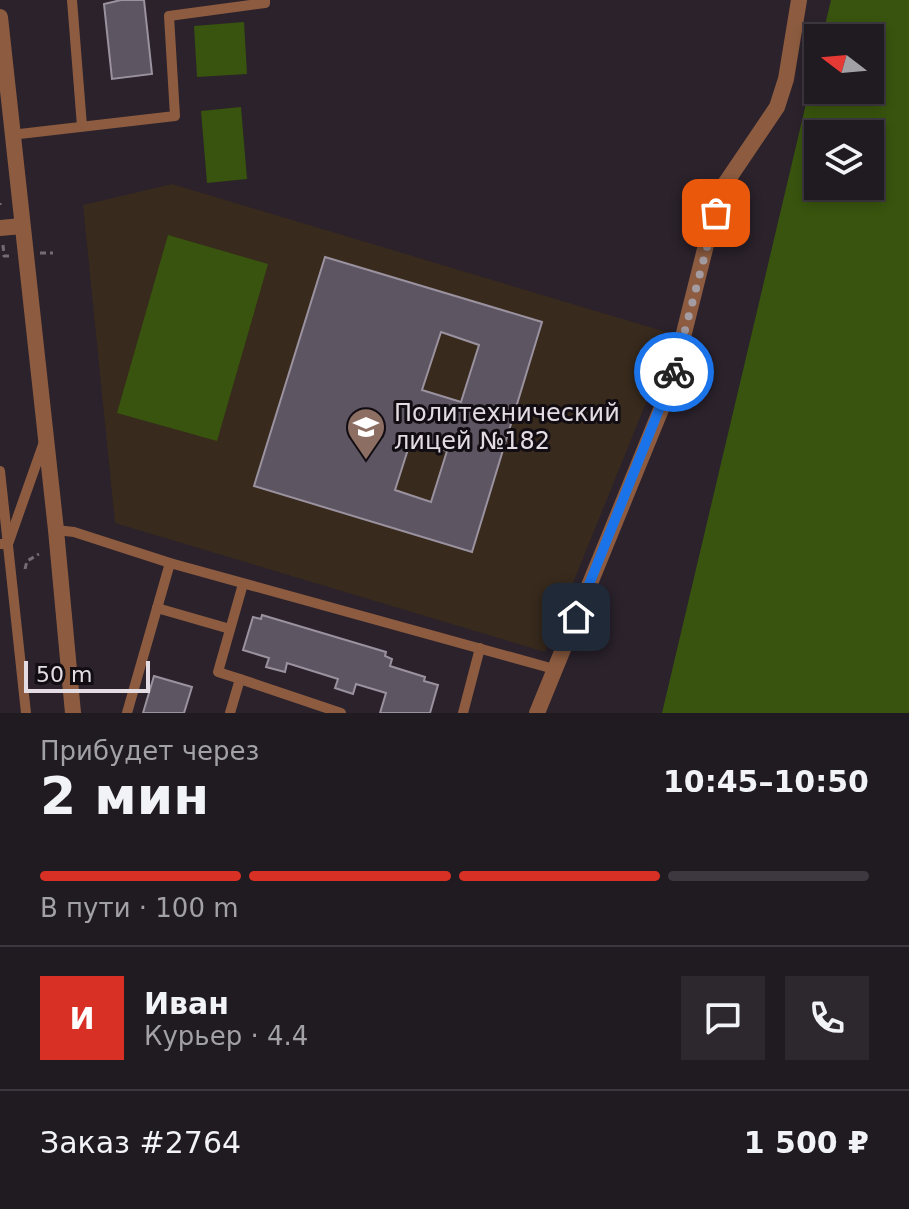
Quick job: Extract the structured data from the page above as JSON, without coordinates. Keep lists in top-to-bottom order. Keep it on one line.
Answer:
{"places":{"school or university":["Политехнический лицей №182"]},"scale_bar":"50 m","north":"left","page":{"scale":"50 m","heading":["2 мин","Прибудет через","10:45–10:50"],"panel":["Иван","Курьер · 4.4","Заказ #2764","1 500 ₽"],"bar":"В пути · 100 m","round":"И"}}
